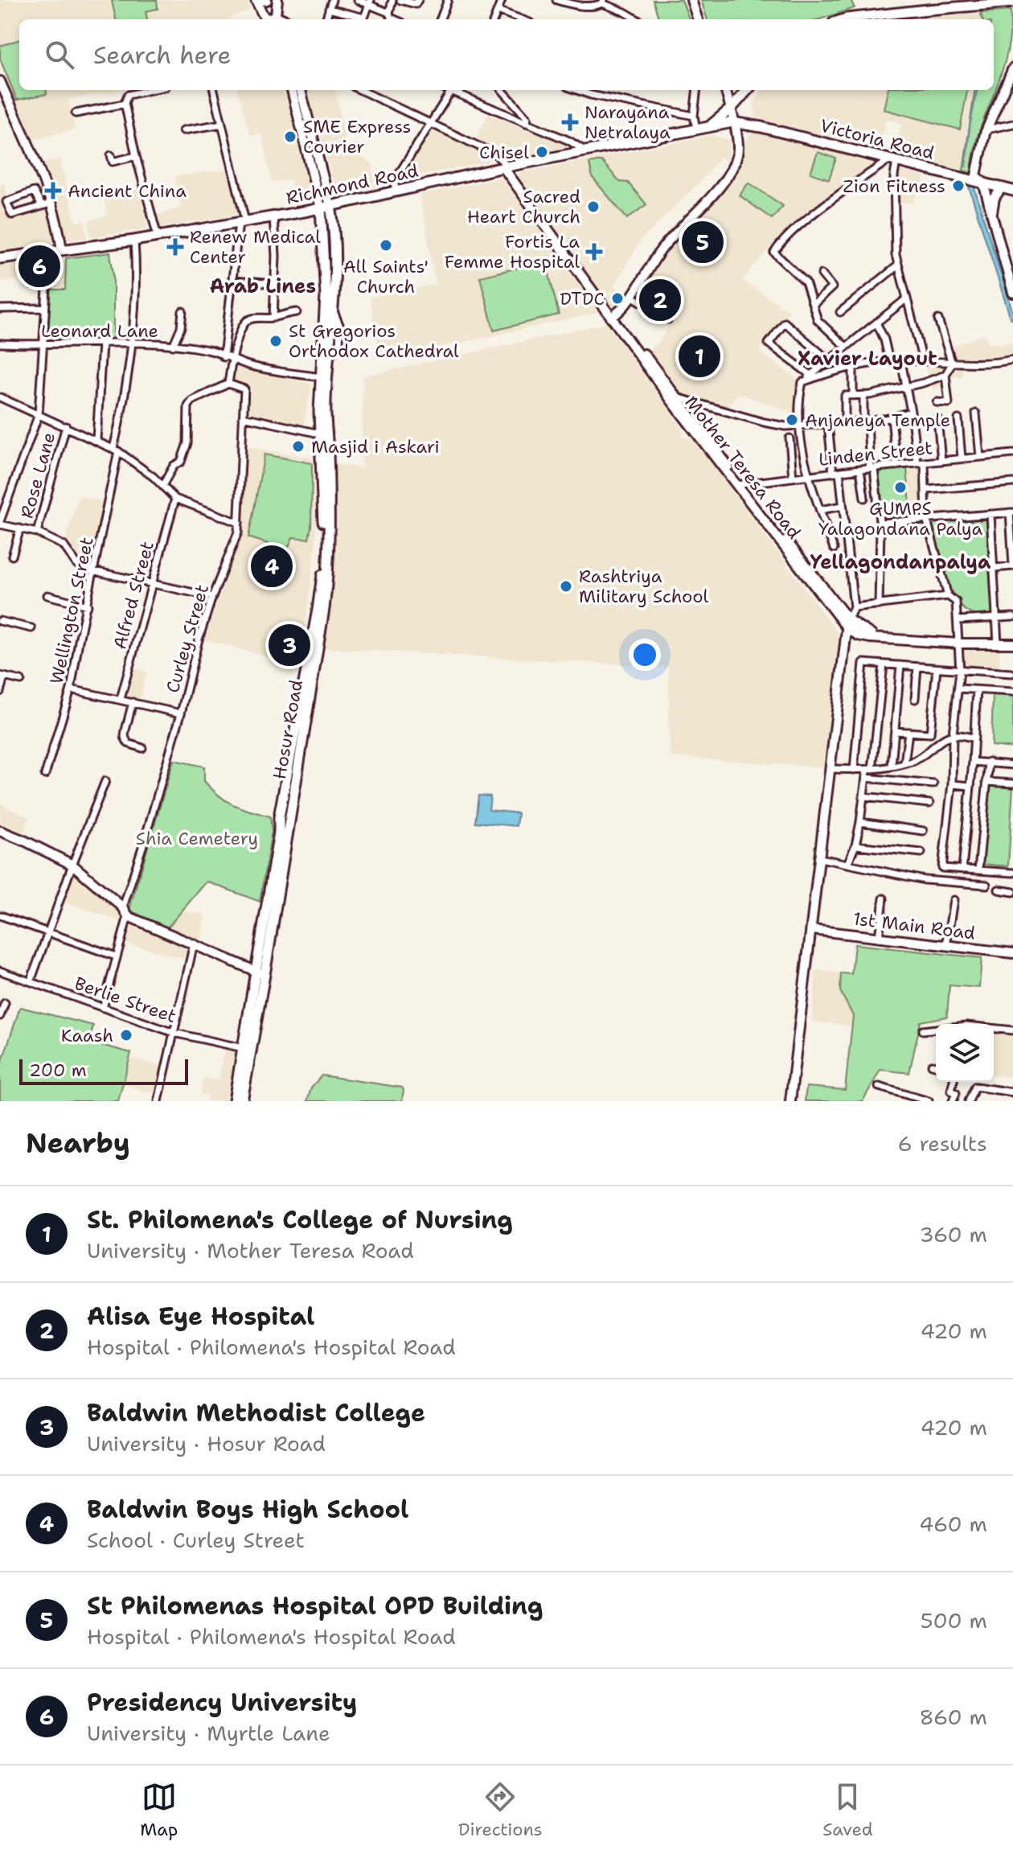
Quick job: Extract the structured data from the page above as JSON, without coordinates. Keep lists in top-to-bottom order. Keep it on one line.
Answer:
{"streets":{"main road":["Victoria Road","Richmond Road","Hosur Road"],"street":["Leonard Lane","Linden Street","Mother Teresa Road","Rose Lane","Alfred Street","Wellington Street","Curley Street","1st Main Road","Berlie Street"]},"crossings":[["Victoria Road","Richmond Road"],["Richmond Road","Mother Teresa Road"],["Richmond Road","Wellington Street"],["Richmond Road","Hosur Road"],["Leonard Lane","Wellington Street"],["Leonard Lane","Hosur Road"],["Linden Street","Mother Teresa Road"],["Hosur Road","Berlie Street"]],"districts":["Arab Lines","Xavier Layout","Yellagondanpalya"],"parks":["Shia Cemetery"],"places":{"health":["Narayana Netralaya","Ancient China","Renew Medical Center","Fortis La Femme Hospital"],"other":["SME Express Courier","Chisel","Zion Fitness","Sacred Heart Church","All Saints' Church","DTDC","St Gregorios Orthodox Cathedral","Anjaneya Temple","Masjid i Askari","GUMPS Yalagondana Palya","Rashtriya Military School","Kaash"]},"scale_bar":"200 m","page":{"search":"Search here","pins":["5","6","2","1","4","3"],"scale":"200 m","heading":["Nearby","6 results"],"list":[{"mark":"1","name":"St. Philomena's College of Nursing","note":"University · Mother Teresa Road","value":"360 m"},{"mark":"2","name":"Alisa Eye Hospital","note":"Hospital · Philomena's Hospital Road","value":"420 m"},{"mark":"3","name":"Baldwin Methodist College","note":"University · Hosur Road","value":"420 m"},{"mark":"4","name":"Baldwin Boys High School","note":"School · Curley Street","value":"460 m"},{"mark":"5","name":"St Philomenas Hospital OPD Building","note":"Hospital · Philomena's Hospital Road","value":"500 m"},{"mark":"6","name":"Presidency University","note":"University · Myrtle Lane","value":"860 m"}],"nav":["Map","Directions","Saved"]}}
